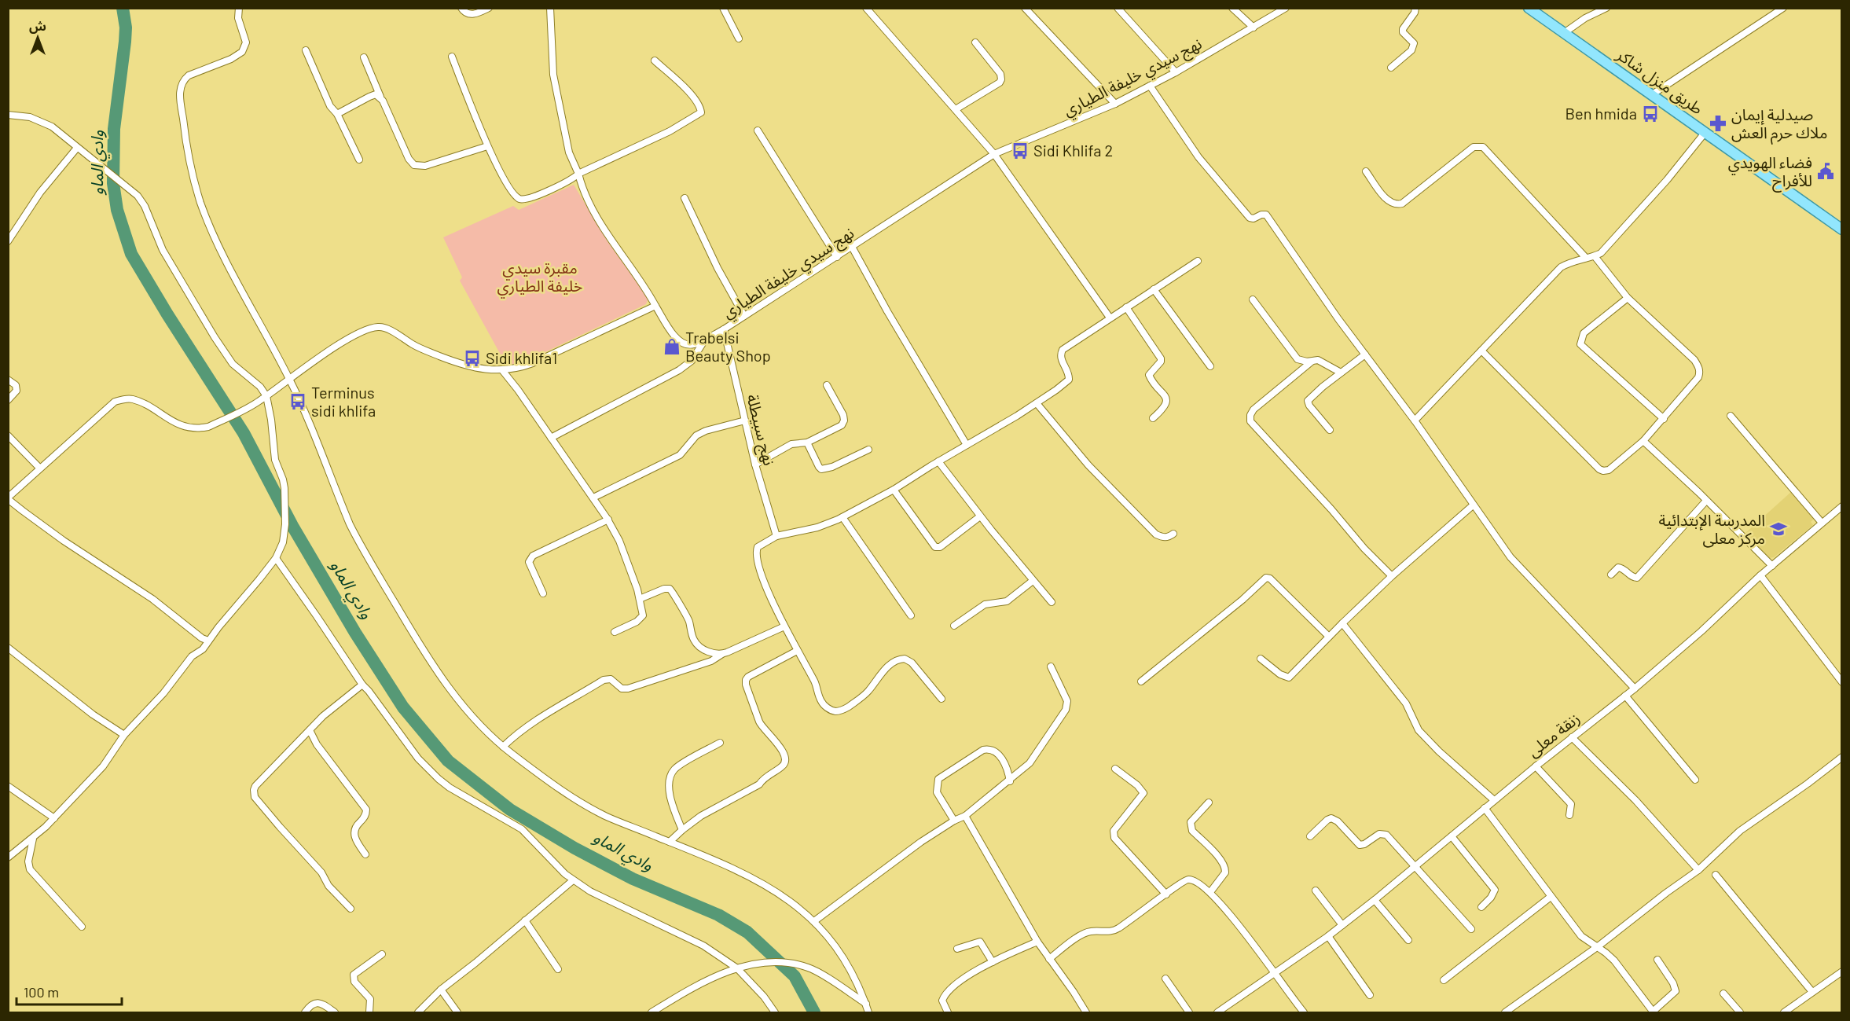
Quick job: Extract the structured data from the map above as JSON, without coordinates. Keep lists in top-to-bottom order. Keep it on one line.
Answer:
{"streets":{"main road":["طريق منزل شاكر"],"street":["نهج سيدي خليفة الطياري","نهج سبيطلة","زنقة معلى"]},"crossings":[["نهج سيدي خليفة الطياري","نهج سبيطلة"]],"water":["وادي الماو"],"parks":["مقبرة سيدي خليفة الطياري"],"places":{"bus stop":["Ben hmida","Sidi Khlifa 2","Sidi khlifa1","Terminus sidi khlifa"],"pharmacy":["صيدلية إيمان ملاك حرم العش"],"public building":["فضاء الهويدي للأفراح"],"shop":["Trabelsi Beauty Shop"],"school or university":["المدرسة الإبتدائية مركز معلى"]},"scale_bar":"100 m","north":"top"}
